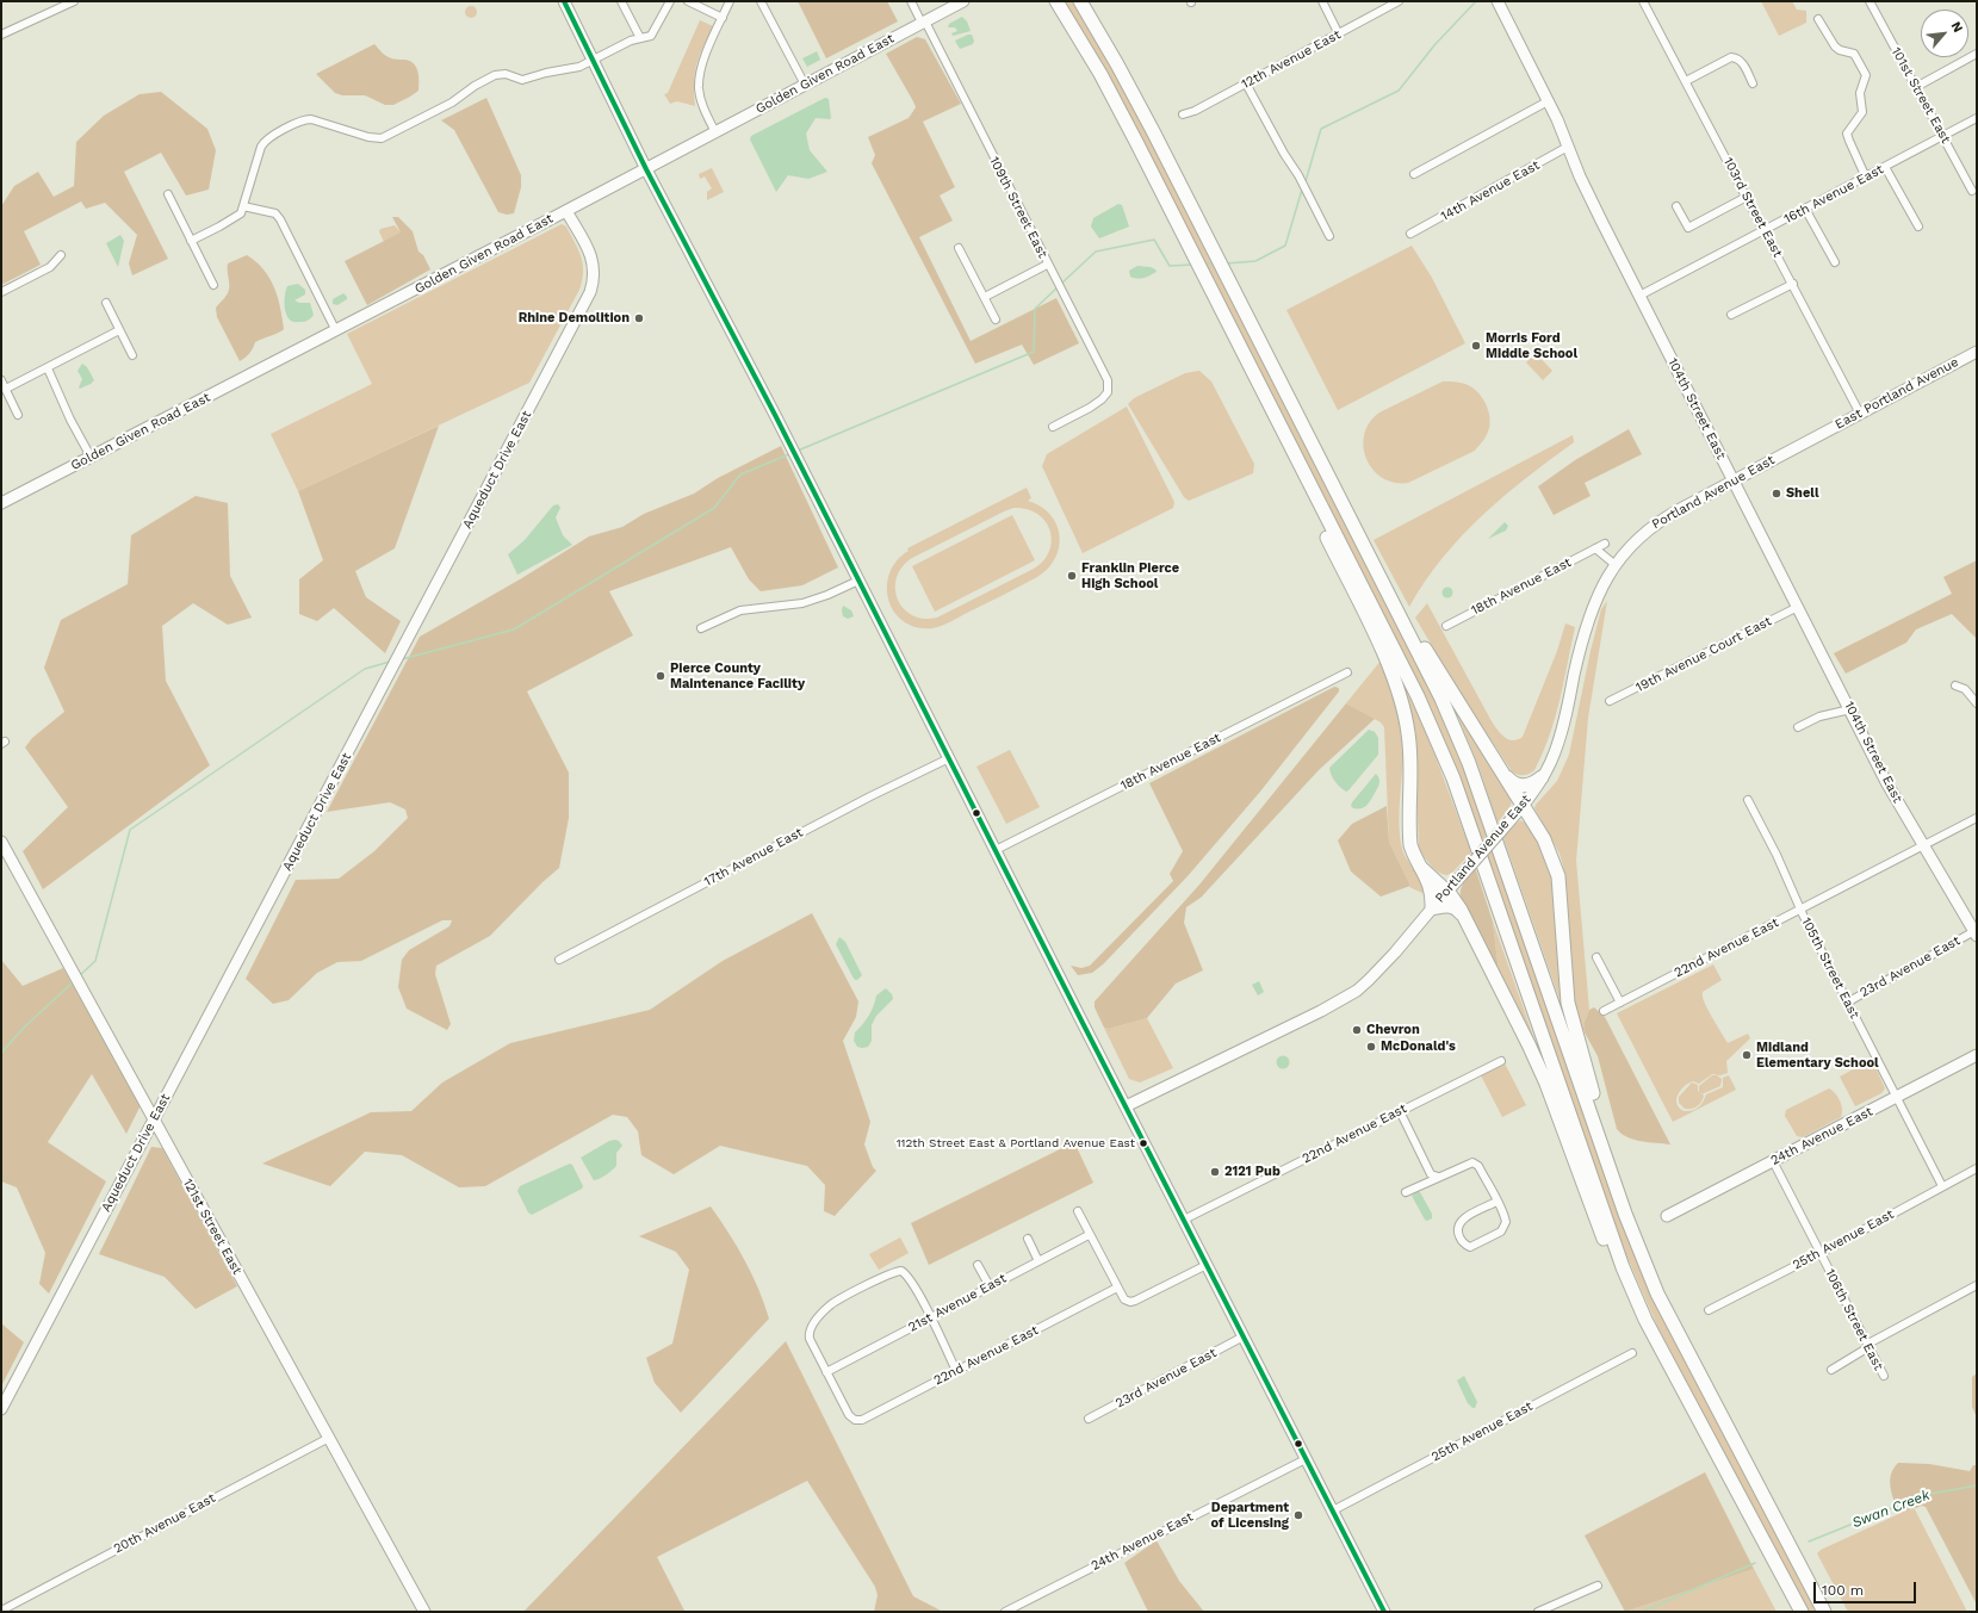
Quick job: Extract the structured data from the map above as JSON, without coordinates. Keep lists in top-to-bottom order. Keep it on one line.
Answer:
{"streets":{"street":["12th Avenue East","Golden Given Road East","101st Street East","14th Avenue East","16th Avenue East","109th Street East","103rd Street East","East Portland Avenue","104th Street East","Aqueduct Drive East","Portland Avenue East","18th Avenue East","19th Avenue Court East","17th Avenue East","22nd Avenue East","23rd Avenue East","105th Street East","24th Avenue East","121st Street East","25th Avenue East","21st Avenue East","106th Street East","20th Avenue East"]},"crossings":[["Golden Given Road East","109th Street East"],["Golden Given Road East","Aqueduct Drive East"],["101st Street East","16th Avenue East"],["14th Avenue East","104th Street East"],["16th Avenue East","103rd Street East"],["16th Avenue East","104th Street East"],["103rd Street East","East Portland Avenue"],["East Portland Avenue","Portland Avenue East"],["104th Street East","Portland Avenue East"],["104th Street East","19th Avenue Court East"],["104th Street East","22nd Avenue East"],["104th Street East","23rd Avenue East"],["Aqueduct Drive East","121st Street East"],["22nd Avenue East","105th Street East"],["22nd Avenue East","21st Avenue East"],["23rd Avenue East","105th Street East"],["105th Street East","24th Avenue East"],["105th Street East","25th Avenue East"],["24th Avenue East","106th Street East"],["121st Street East","20th Avenue East"],["25th Avenue East","106th Street East"]],"water":["Swan Creek"],"places":["Rhine Demolition","Morris Ford Middle School","Shell","Franklin Pierce High School","Pierce County Maintenance Facility","Chevron","McDonald's","Midland Elementary School","112th Street East & Portland Avenue East","2121 Pub","Department of Licensing"],"scale_bar":"100 m","north":"top right"}
